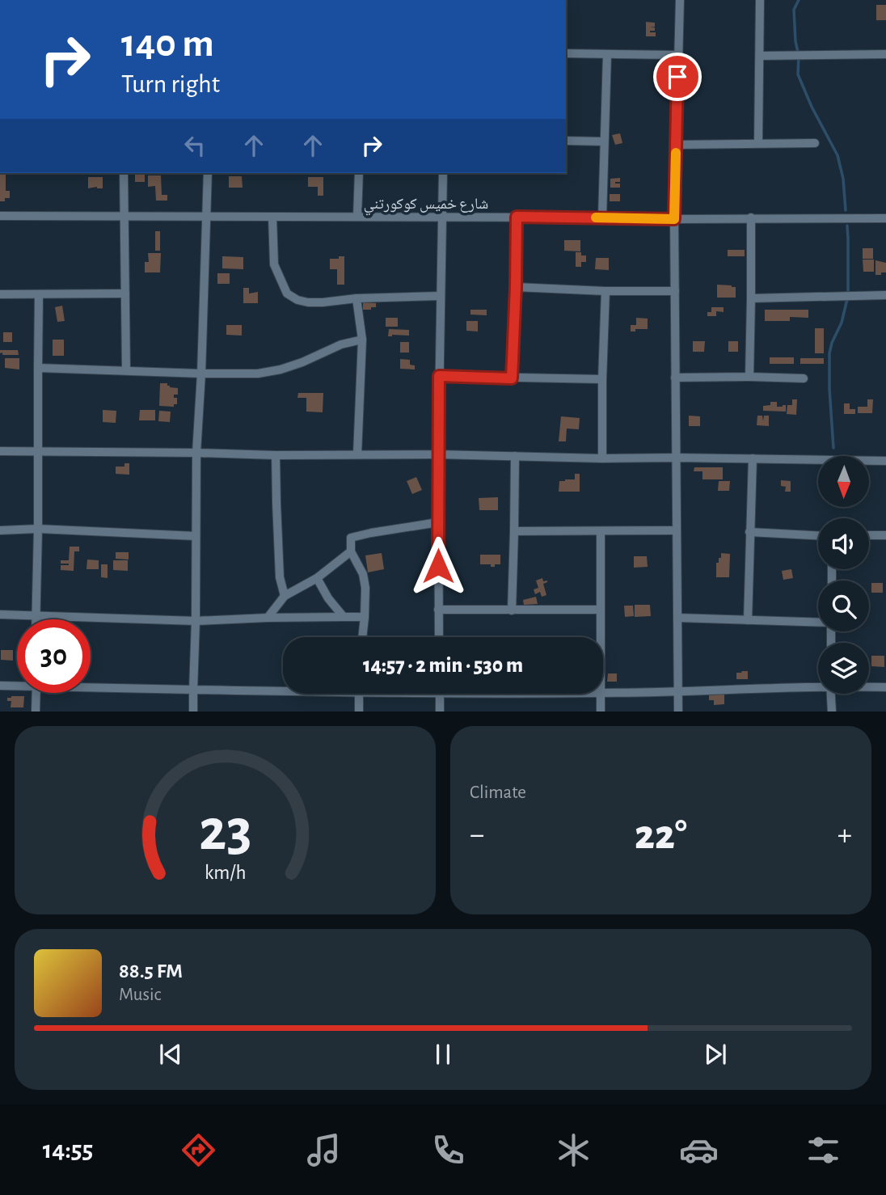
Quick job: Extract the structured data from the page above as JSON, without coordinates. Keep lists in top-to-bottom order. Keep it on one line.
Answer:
{"streets":{"street":["شارع خميس كوكورتني"]},"north":"bottom","page":{"turn":["140 m","Turn right"],"limit":"30","trip":"14:57 · 2 min · 530 m","tile":"Climate","heat":["−","22°","+"],"song":["88.5 FM","Music"],"tabs":"14:55","gauge":["23","km/h"]}}
